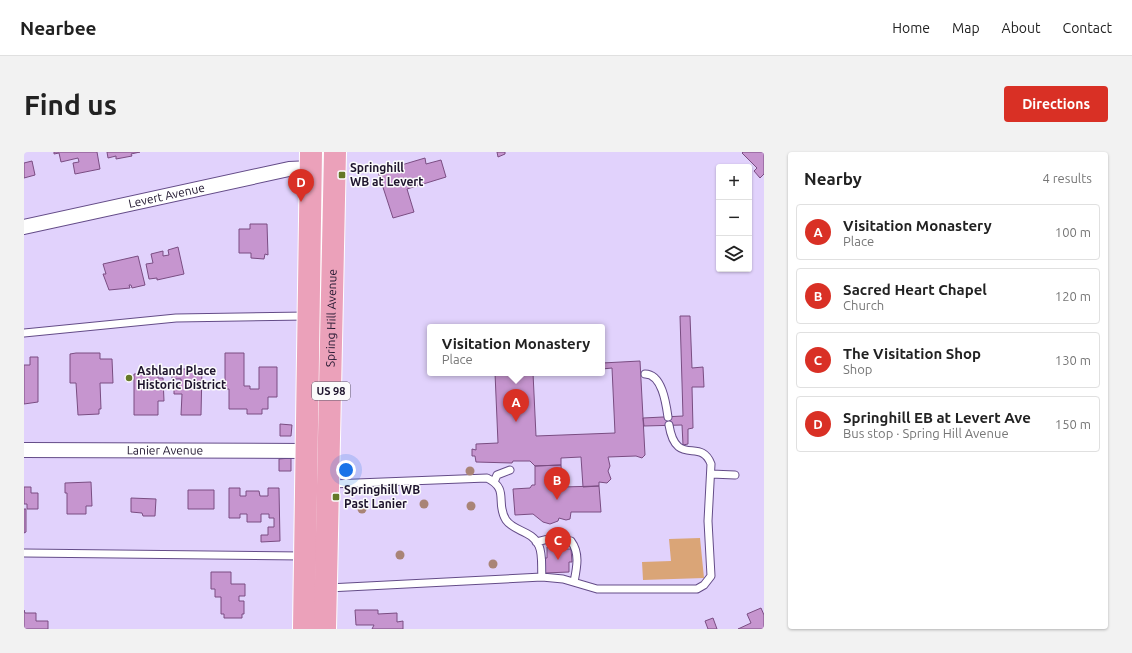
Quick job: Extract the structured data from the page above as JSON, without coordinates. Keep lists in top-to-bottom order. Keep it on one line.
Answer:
{"streets":{"main road":["Spring Hill Avenue","US 98"],"street":["Levert Avenue","Lanier Avenue"]},"crossings":[["Levert Avenue","Spring Hill Avenue"],["Spring Hill Avenue","Lanier Avenue"]],"places":{"transit":["Springhill WB at Levert","Springhill WB Past Lanier"],"other":["Ashland Place Historic District"]},"page":{"header":"Nearbee","nav":["Home","Map","About","Contact"],"buttons":"Directions","title":"Find us","heading":["Nearby","4 results"],"map_buttons":["+","−"],"pins":["D","A","B","C"],"list":[{"mark":"A","name":"Visitation Monastery","note":"Place","value":"100 m"},{"mark":"B","name":"Sacred Heart Chapel","note":"Church","value":"120 m"},{"mark":"C","name":"The Visitation Shop","note":"Shop","value":"130 m"},{"mark":"D","name":"Springhill EB at Levert Ave","note":"Bus stop · Spring Hill Avenue","value":"150 m"}],"popup":["Visitation Monastery","Place"]}}
